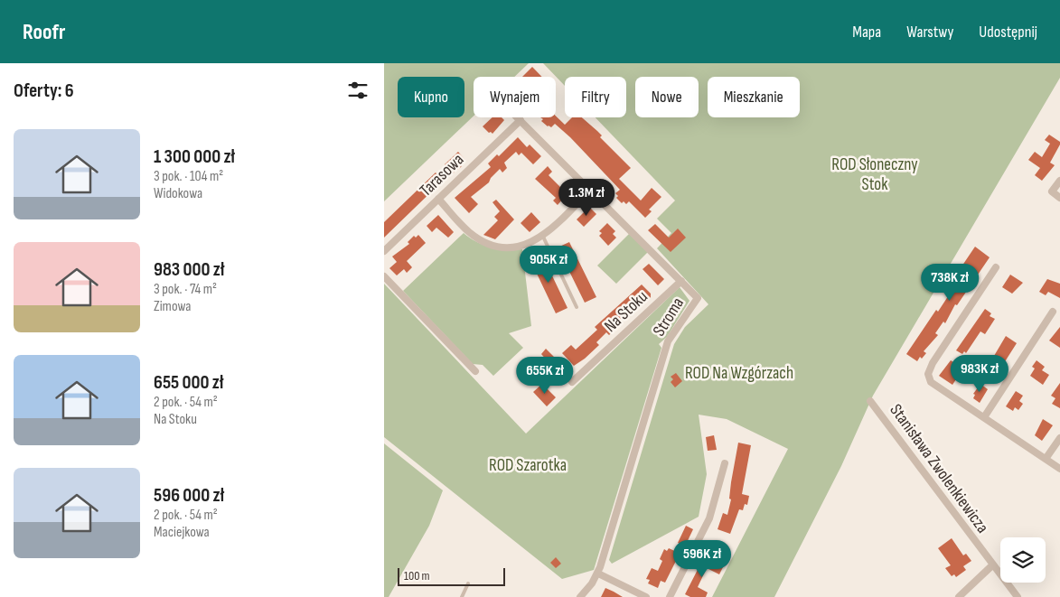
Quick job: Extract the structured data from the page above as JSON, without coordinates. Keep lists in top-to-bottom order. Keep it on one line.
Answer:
{"streets":{"street":["Tarasowa","Na Stoku","Stroma","Stanisława Zwolenkiewicza"]},"crossings":[["Tarasowa","Stroma"],["Na Stoku","Stroma"]],"parks":["ROD Słoneczny Stok","ROD Na Wzgórzach","ROD Szarotka"],"scale_bar":"100 m","page":{"header":"Roofr","nav":["Mapa","Warstwy","Udostępnij"],"heading":"Oferty: 6","chip":["Kupno","Wynajem","Filtry","Nowe","Mieszkanie"],"list":[{"name":"1 300 000 zł","note":"3 pok. · 104 m² · Widokowa"},{"name":"983 000 zł","note":"3 pok. · 74 m² · Zimowa"},{"name":"655 000 zł","note":"2 pok. · 54 m² · Na Stoku"},{"name":"596 000 zł","note":"2 pok. · 54 m² · Maciejkowa"}],"price":["1.3M zł","905K zł","738K zł","983K zł","655K zł","596K zł"],"scale":"100 m"}}
